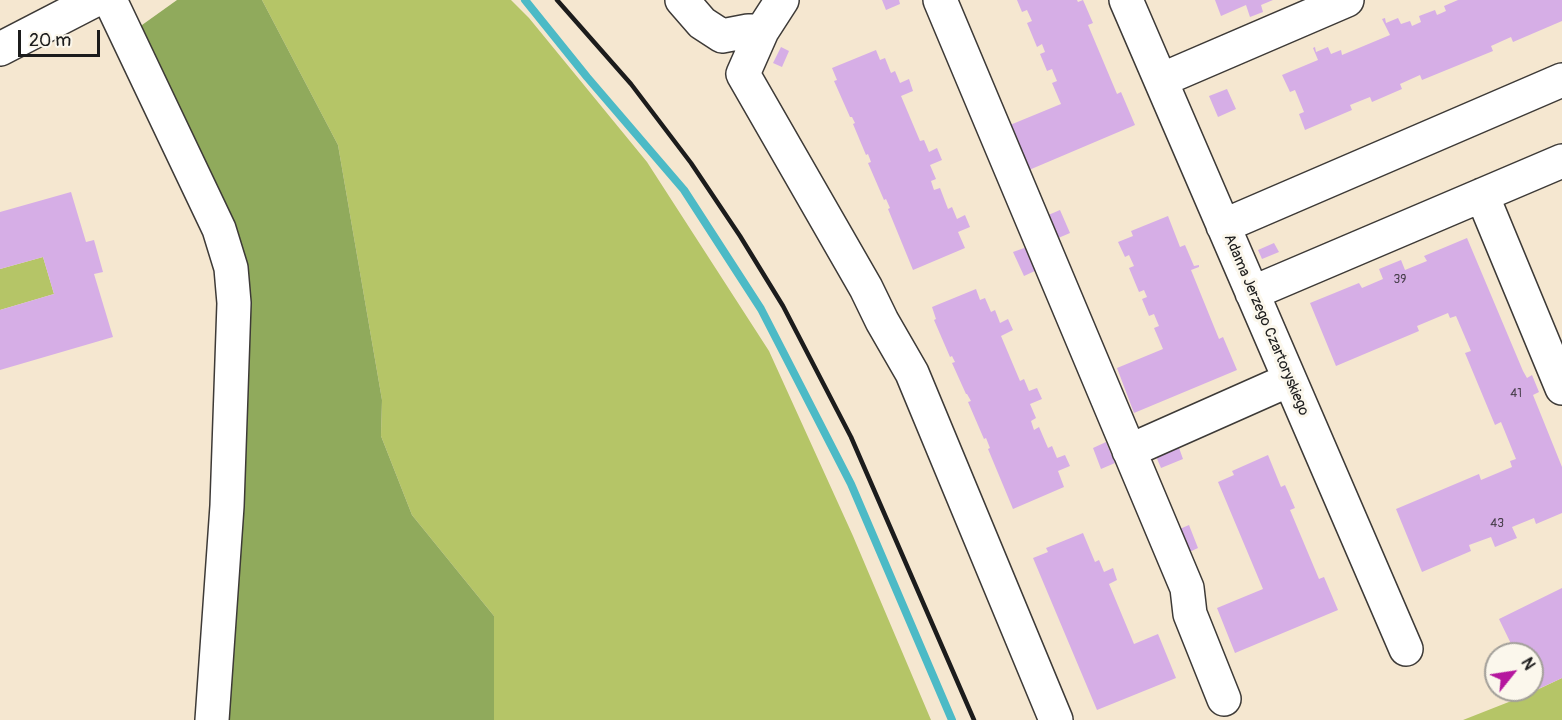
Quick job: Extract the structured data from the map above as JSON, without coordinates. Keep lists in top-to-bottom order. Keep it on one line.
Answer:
{"streets":{"street":["Adama Jerzego Czartoryskiego"]},"house_numbers":["39","41","43"],"scale_bar":"20 m","north":"top right"}
